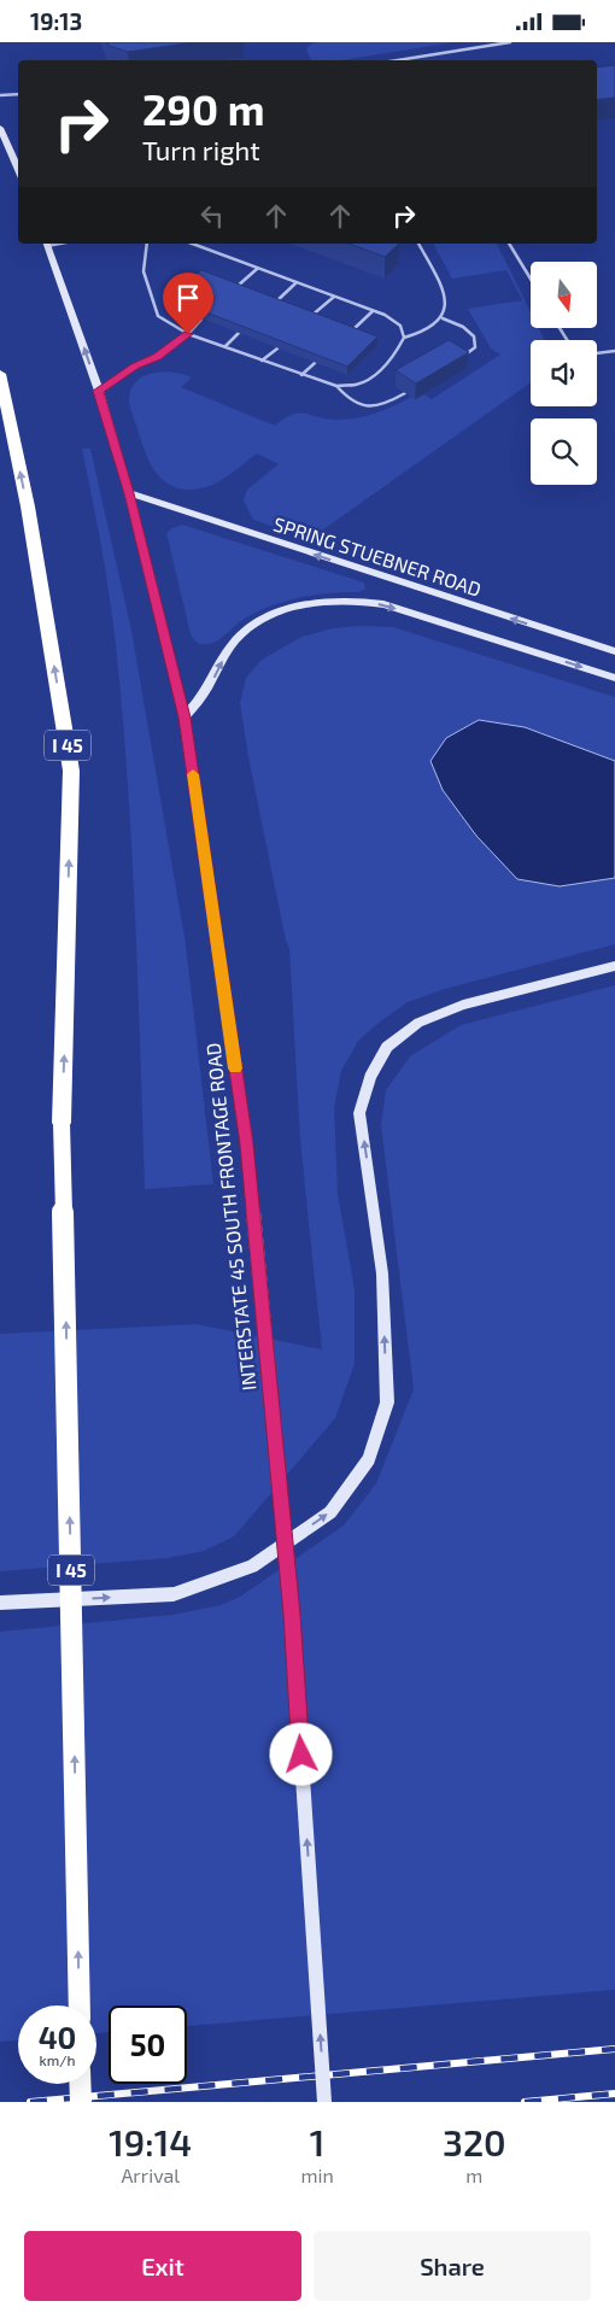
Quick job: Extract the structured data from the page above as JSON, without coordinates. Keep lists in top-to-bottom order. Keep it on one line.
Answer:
{"streets":{"highway":["I 45"],"main road":["SPRING STUEBNER ROAD","INTERSTATE 45 SOUTH FRONTAGE ROAD"]},"crossings":[["SPRING STUEBNER ROAD","INTERSTATE 45 SOUTH FRONTAGE ROAD"]],"one_way":["SPRING STUEBNER ROAD","INTERSTATE 45 SOUTH FRONTAGE ROAD"],"north":"bottom","page":{"status":"19:13","turn":["290 m","Turn right"],"speed":"40 km/h","limit":"50","eta":["19:14","Arrival","1","min","320","m"],"buttons":["Exit","Share"]}}
